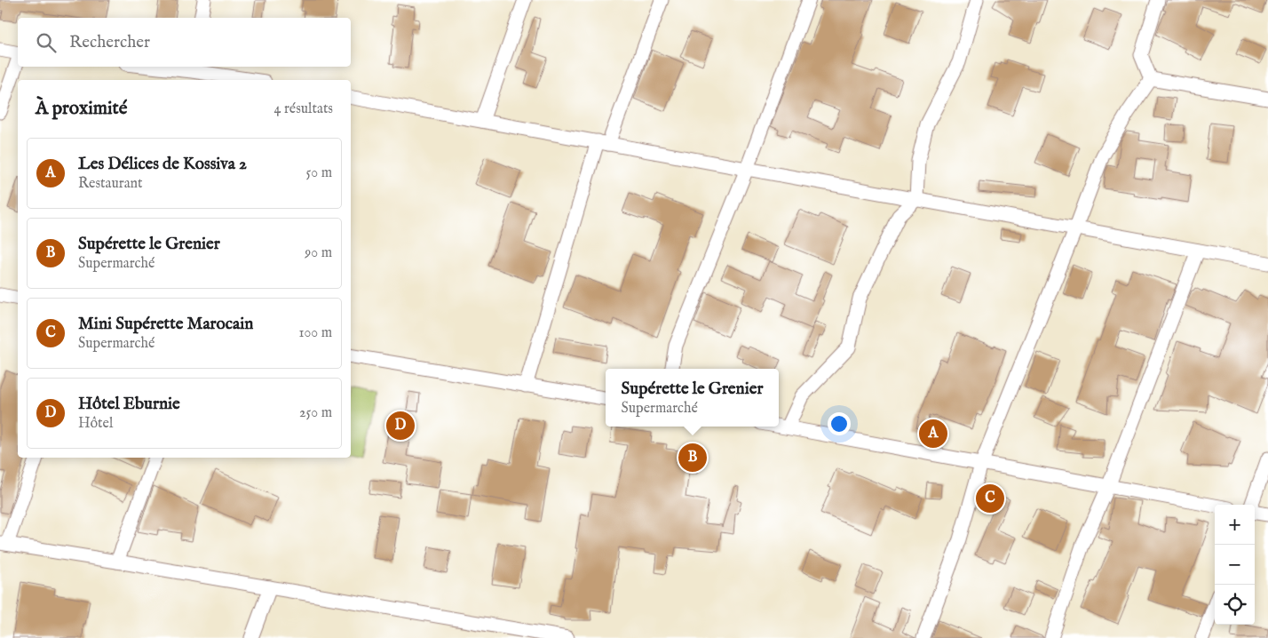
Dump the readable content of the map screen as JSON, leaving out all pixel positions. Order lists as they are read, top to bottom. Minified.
{"page":{"search":"Rechercher","heading":["À proximité","4 résultats"],"list":[{"mark":"A","name":"Les Délices de Kossiva 2","note":"Restaurant","value":"50 m"},{"mark":"B","name":"Supérette le Grenier","note":"Supermarché","value":"90 m"},{"mark":"C","name":"Mini Supérette Marocain","note":"Supermarché","value":"100 m"},{"mark":"D","name":"Hôtel Eburnie","note":"Hôtel","value":"250 m"}],"popup":["Supérette le Grenier","Supermarché"],"pins":["D","A","B","C"],"map_buttons":["+","−"]}}
